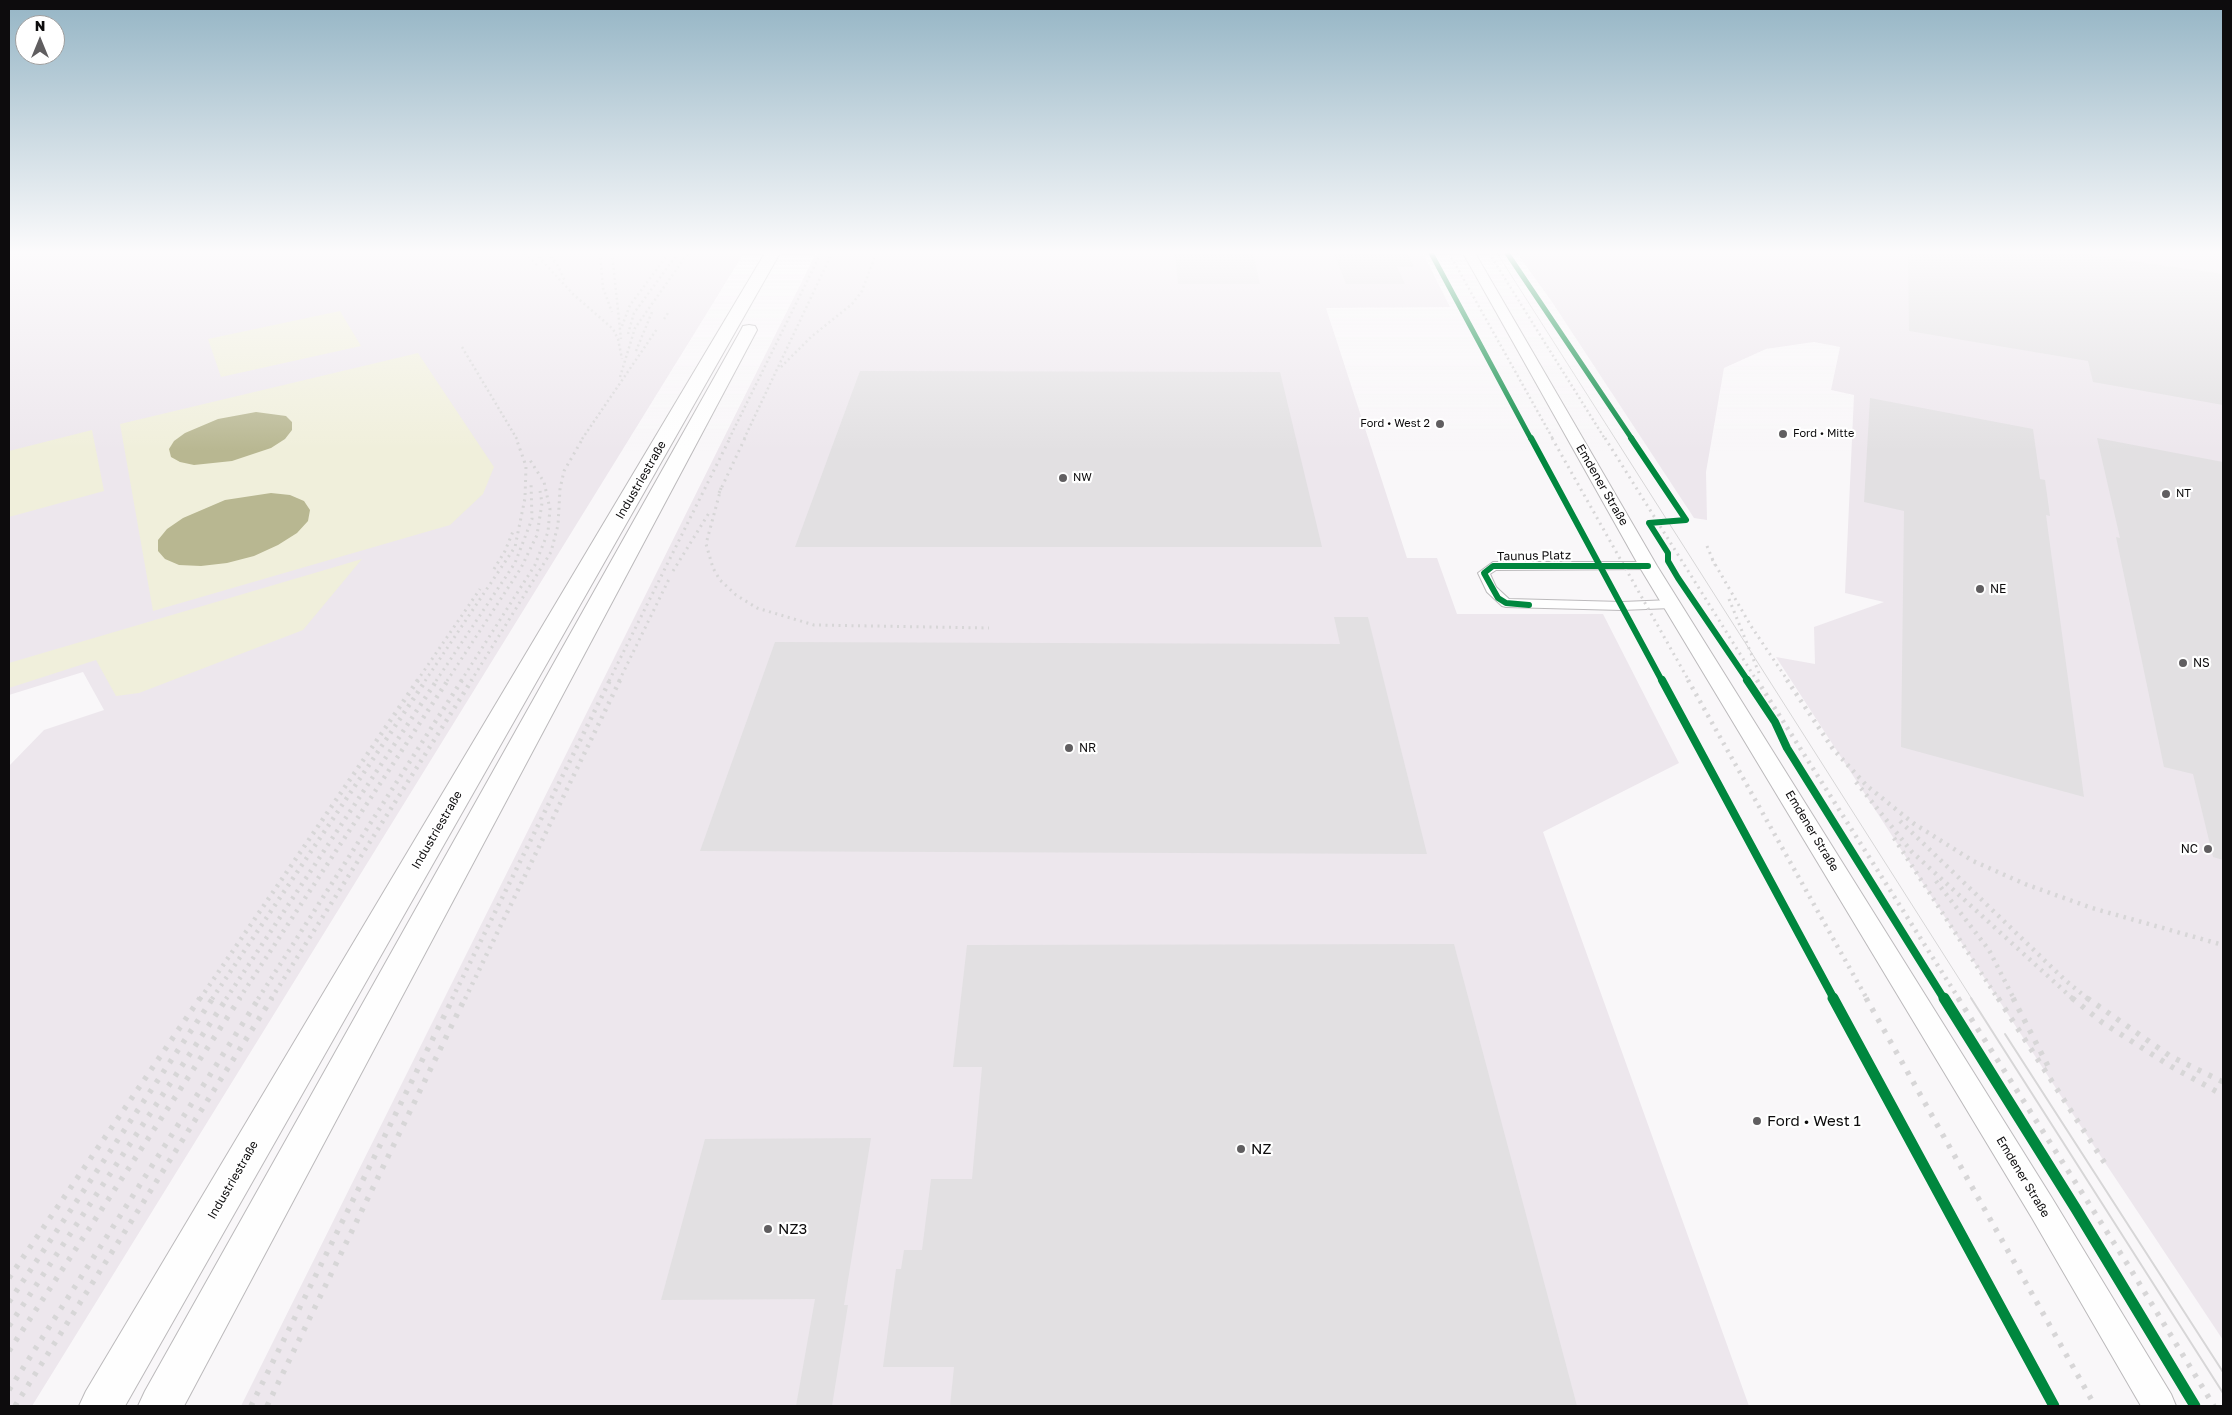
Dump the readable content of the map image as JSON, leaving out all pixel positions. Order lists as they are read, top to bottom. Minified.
{"streets":{"highway":["Industriestraße"],"street":["Emdener Straße","Taunus Platz"]},"crossings":[["Emdener Straße","Taunus Platz"]],"places":["Ford • West 2","Ford • Mitte","NW","NT","NE","NS","NR","NC","Ford • West 1","NZ","NZ3"],"north":"top"}
